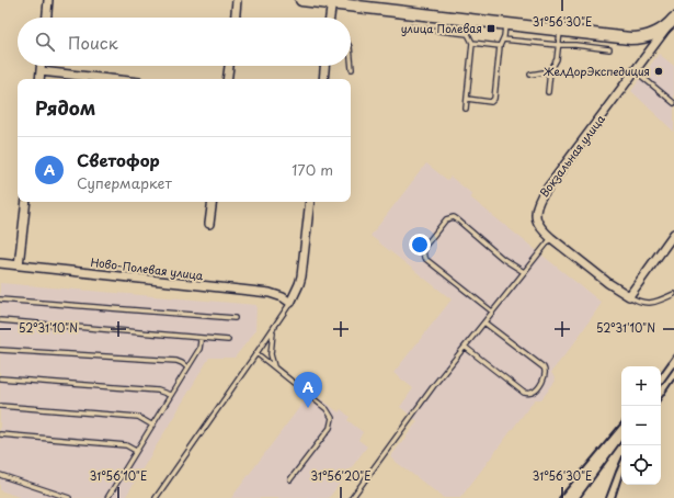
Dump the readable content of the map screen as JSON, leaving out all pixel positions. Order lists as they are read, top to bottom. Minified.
{"streets":{"street":["Вокзальная улица","Ново-Полевая улица"]},"places":{"transit":["улица Полевая"],"other":["ЖелДорЭкспедиция"]},"page":{"search":"Поиск","heading":"Рядом","list":[{"mark":"A","name":"Светофор","note":"Супермаркет","value":"170 m"}],"map_buttons":["+","−"],"pins":"A"},"coordinates":["31°56'30\"E","52°31'10\"N","31°56'10\"E","31°56'20\"E"]}
